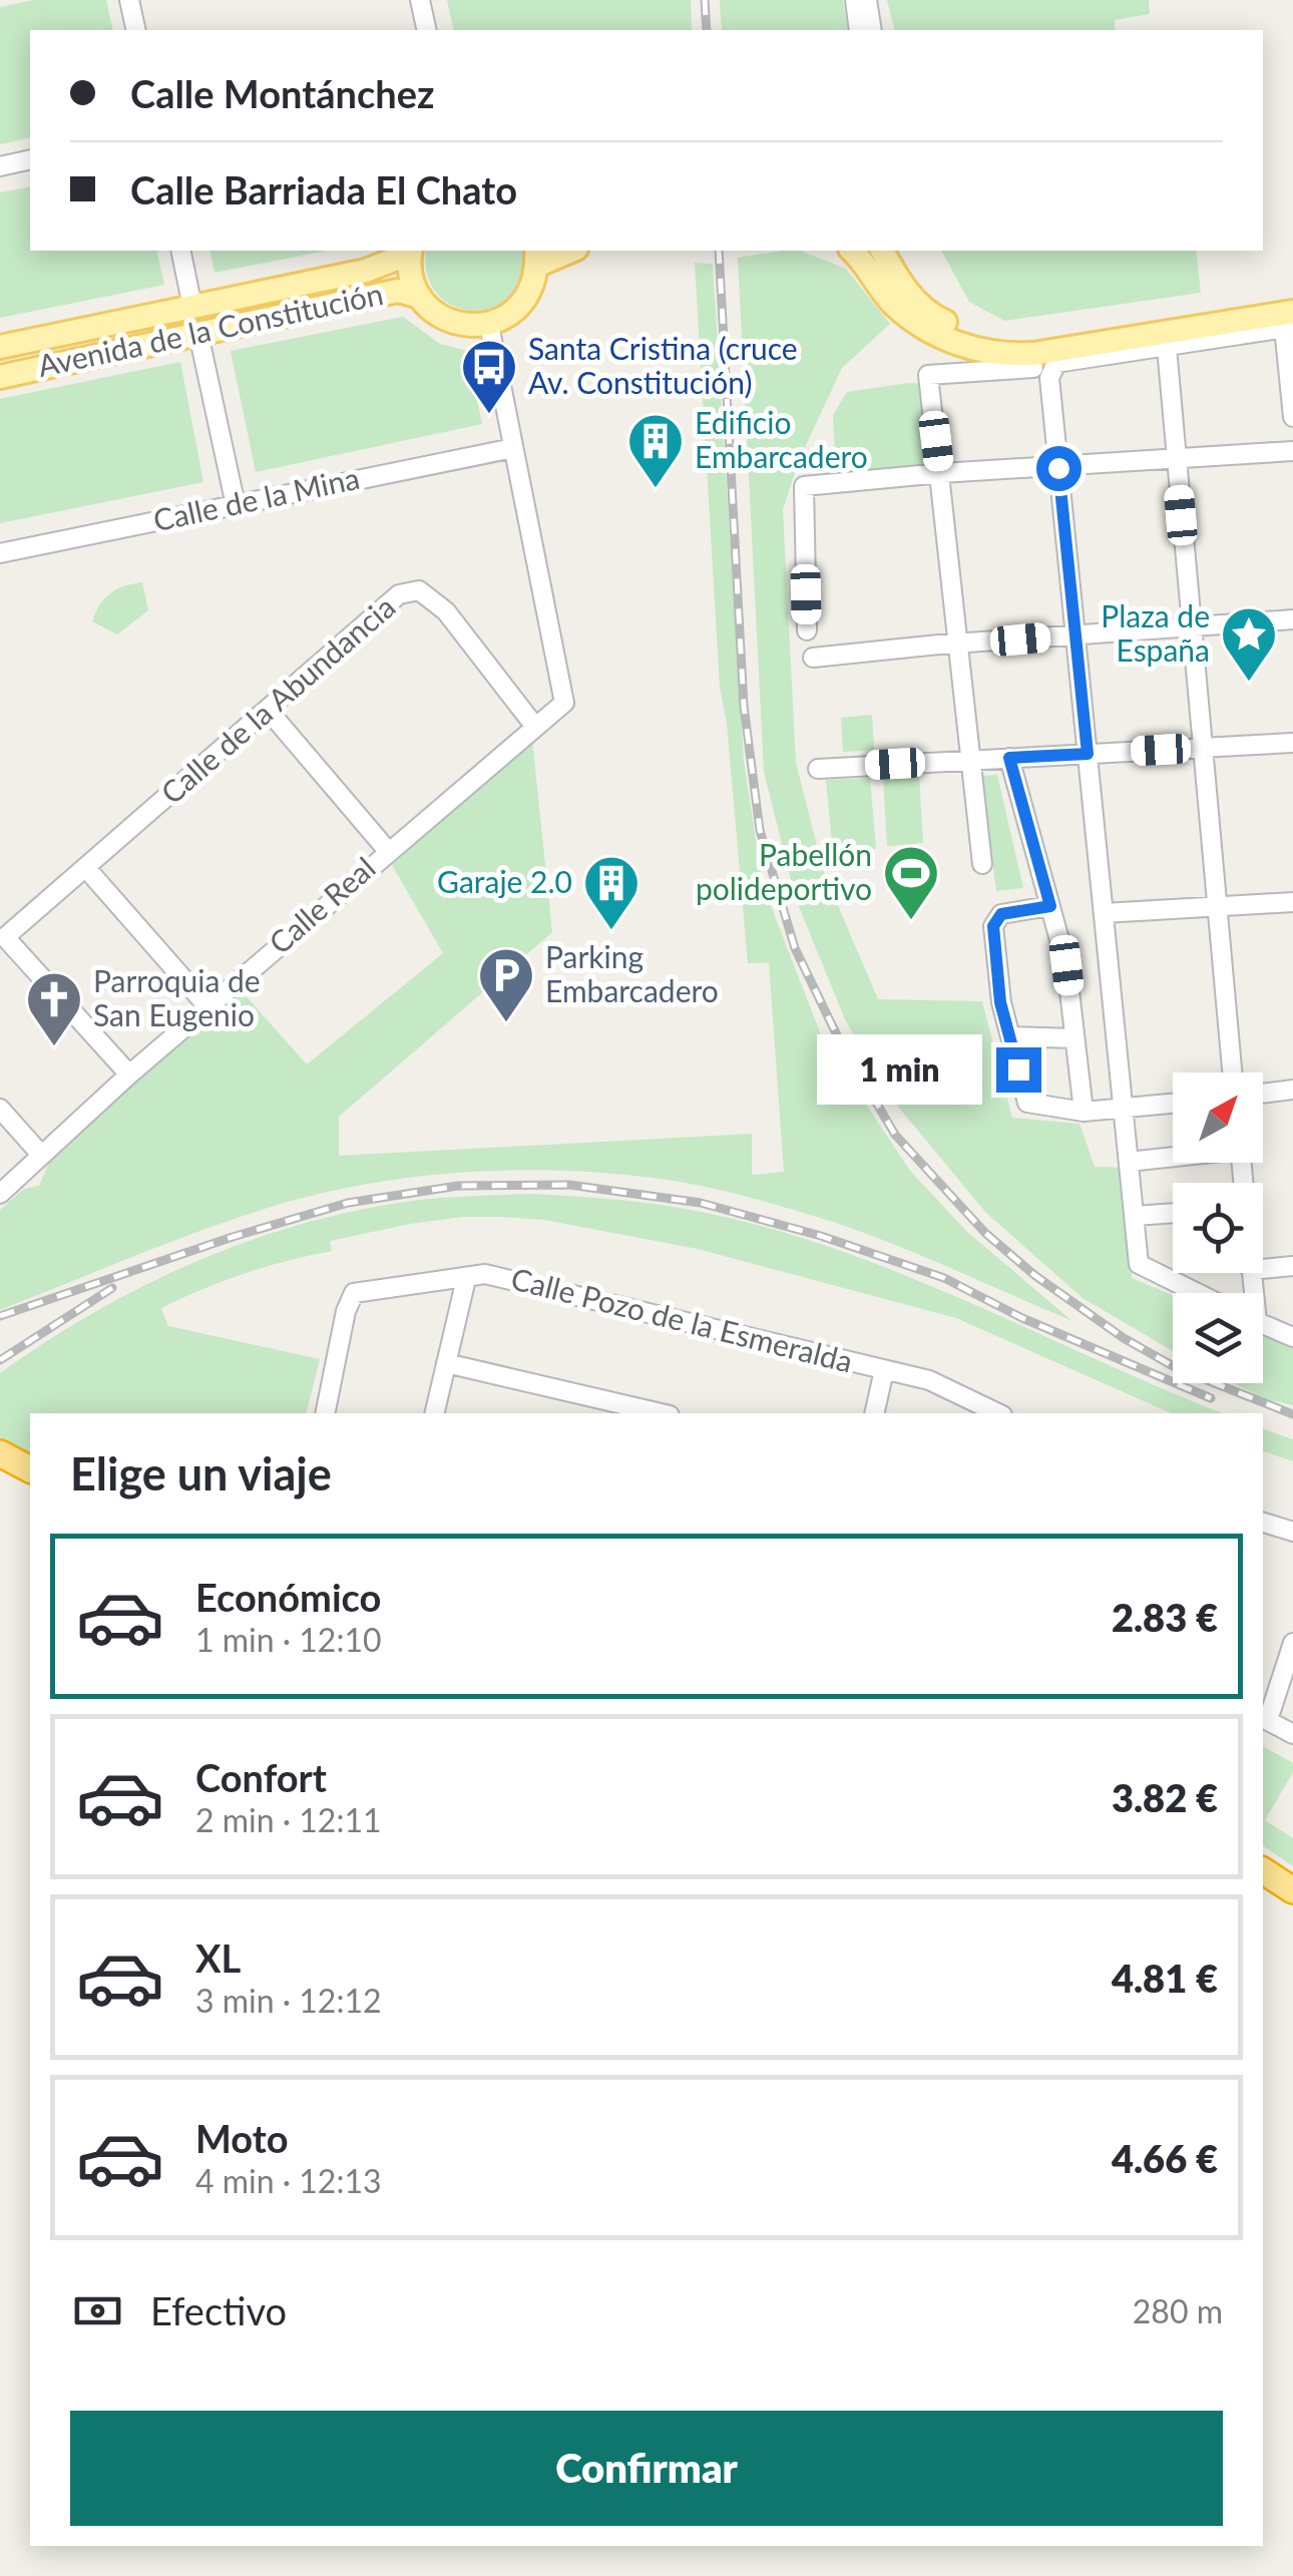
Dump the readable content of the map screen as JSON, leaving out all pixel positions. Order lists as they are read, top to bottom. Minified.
{"streets":{"main road":["Avenida de la Constitución"],"street":["Calle de la Mina","Calle de la Abundancia","Calle Real","Calle Pozo de la Esmeralda"]},"crossings":[["Calle de la Mina","Calle Real"],["Calle de la Abundancia","Calle Real"]],"places":{"bus stop":["Santa Cristina (cruce Av. Constitución)"],"building":["Edificio Embarcadero","Garaje 2.0"],"place":["Plaza de España"],"sports":["Pabellón polideportivo"],"parking":["Parking Embarcadero"],"church":["Parroquia de San Eugenio"]},"north":"top right","page":{"banner":["Calle Montánchez","Calle Barriada El Chato"],"bubble":"1 min","heading":"Elige un viaje","list":[{"name":"Económico","note":"1 min · 12:10","value":"2.83 €"},{"name":"Confort","note":"2 min · 12:11","value":"3.82 €"},{"name":"XL","note":"3 min · 12:12","value":"4.81 €"},{"name":"Moto","note":"4 min · 12:13","value":"4.66 €"}],"pay":["Efectivo","280 m"],"buttons":"Confirmar"}}
